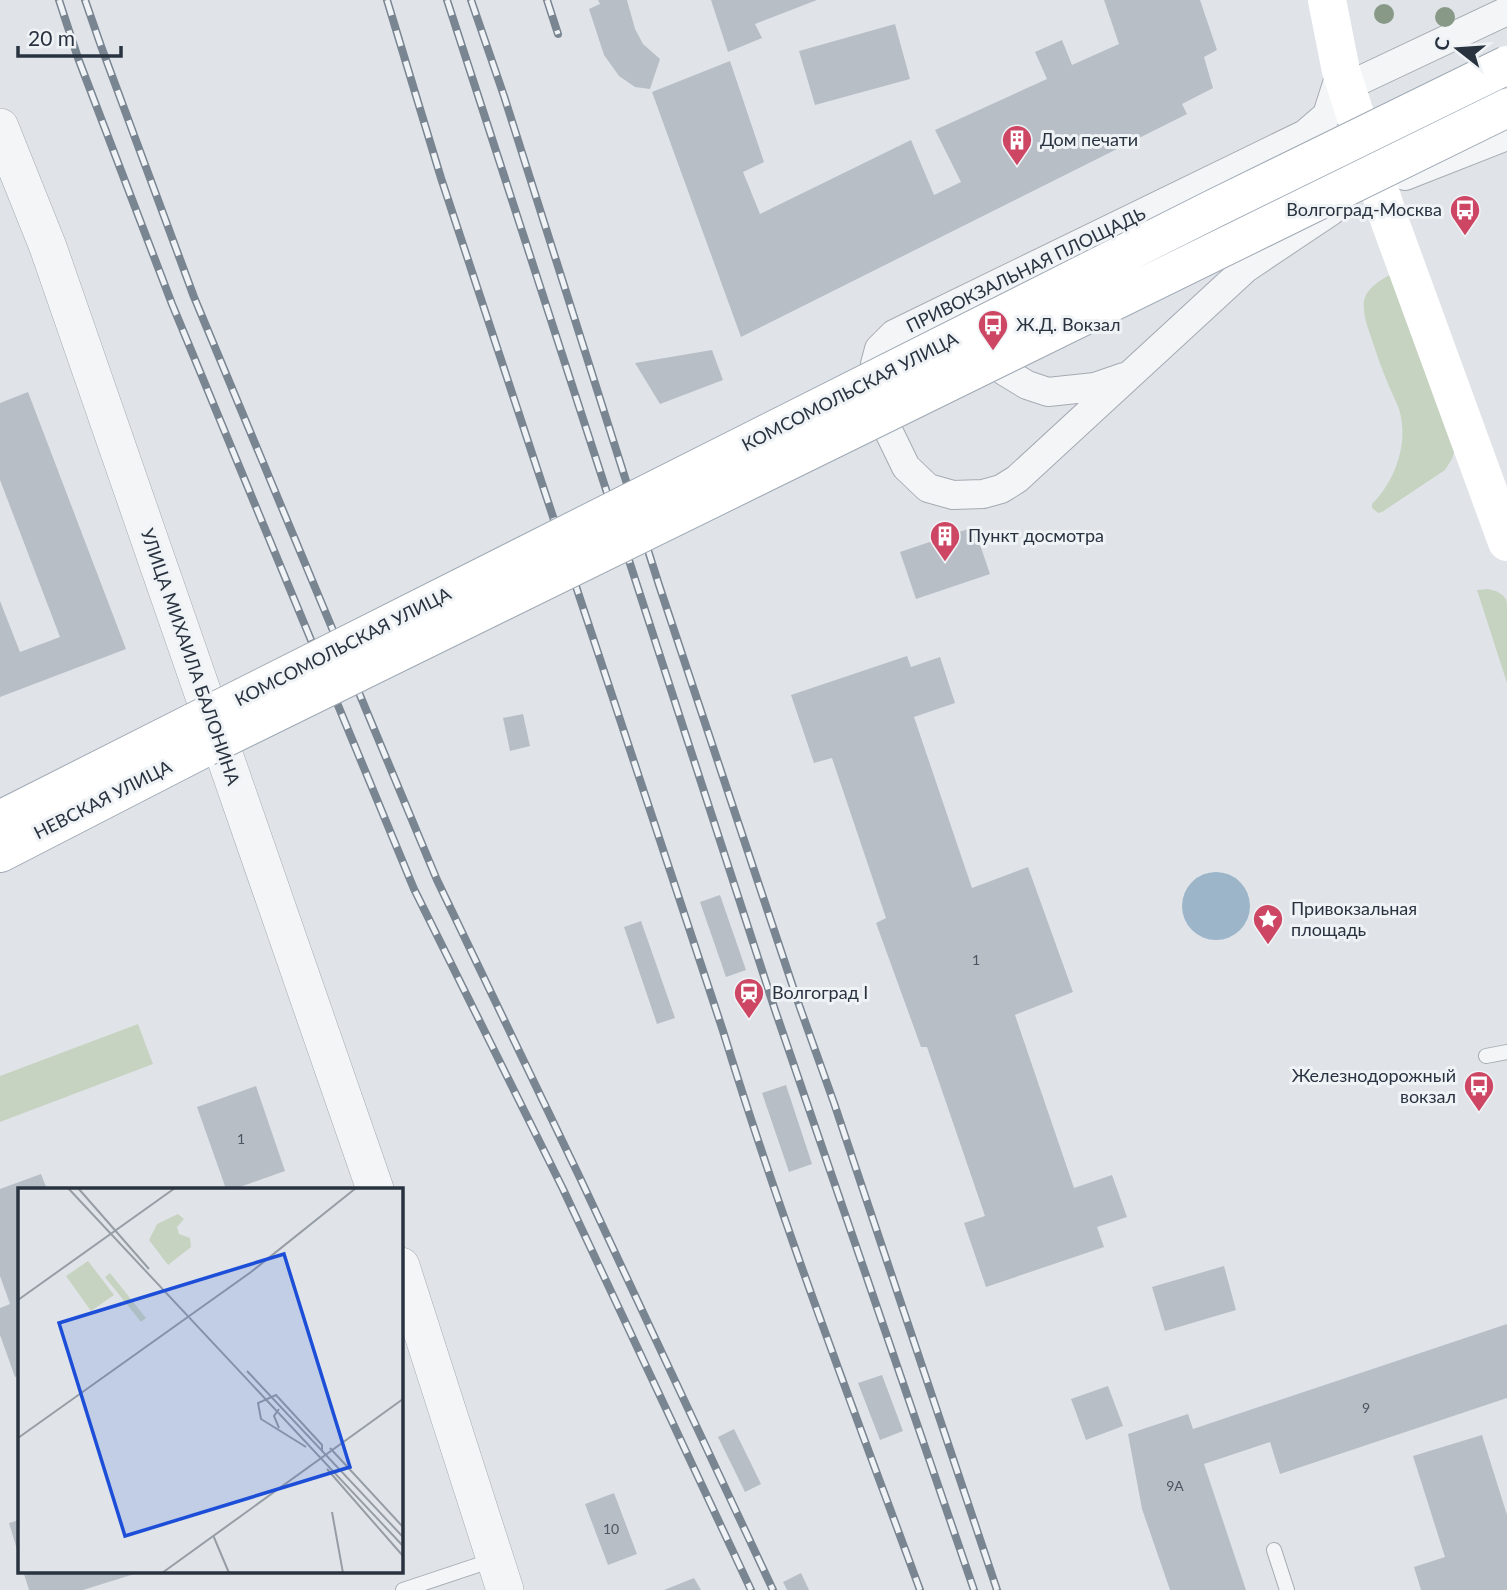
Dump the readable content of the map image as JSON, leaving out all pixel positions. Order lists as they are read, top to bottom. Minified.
{"streets":{"main road":["КОМСОМОЛЬСКАЯ УЛИЦА","НЕВСКАЯ УЛИЦА"],"street":["ПРИВОКЗАЛЬНАЯ ПЛОЩАДЬ","УЛИЦА МИХАИЛА БАЛОНИНА"]},"crossings":[["КОМСОМОЛЬСКАЯ УЛИЦА","НЕВСКАЯ УЛИЦА"]],"places":{"building":["Дом печати","Пункт досмотра"],"bus stop":["Волгоград-Москва","Ж.Д. Вокзал","Железнодорожный вокзал"],"place":["Привокзальная площадь"],"station":["Волгоград I"]},"house_numbers":["1","1","9","9А","10"],"scale_bar":"20 m","north":"left"}
